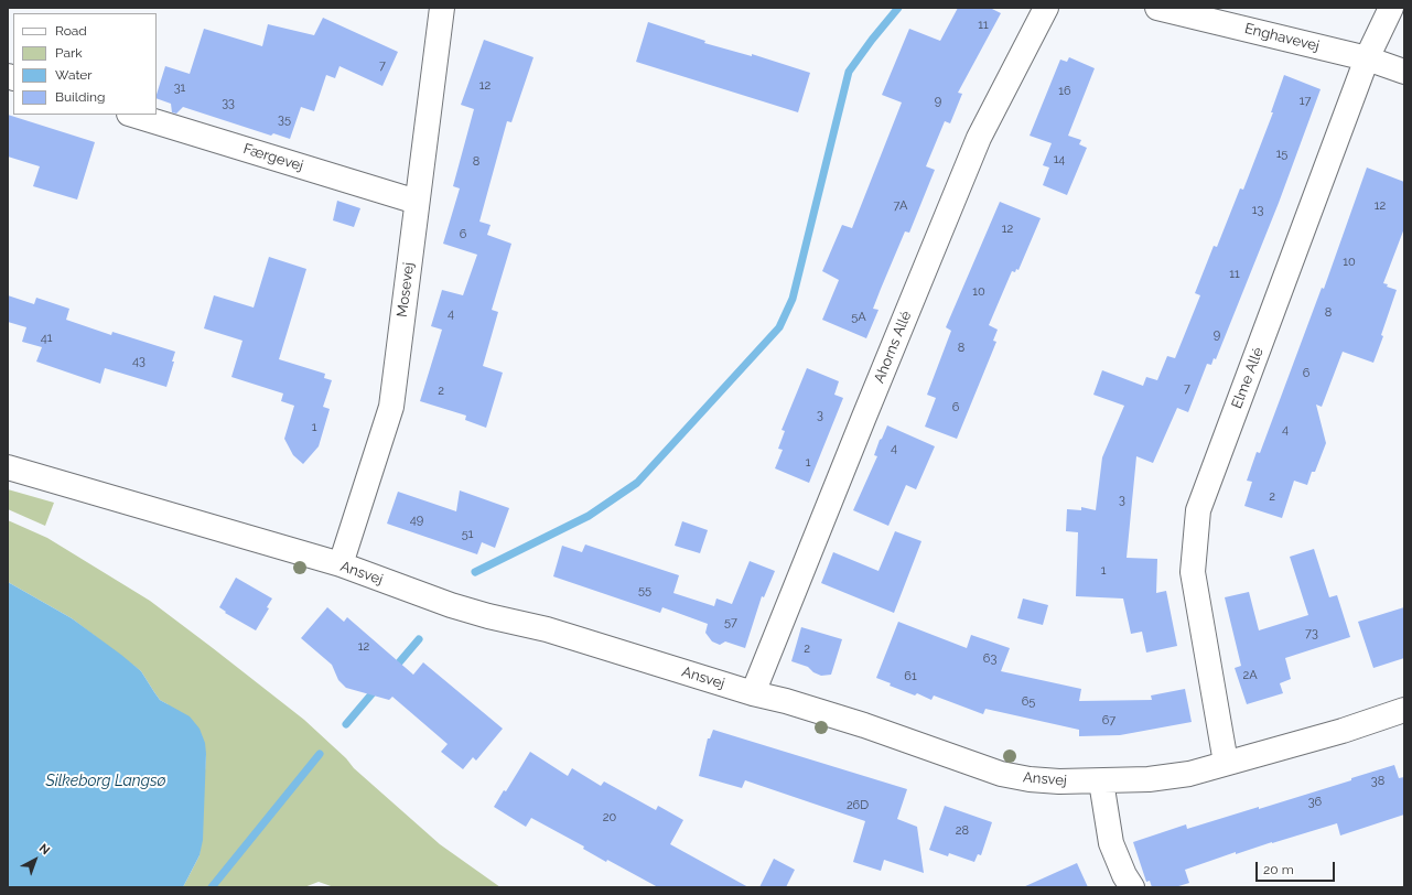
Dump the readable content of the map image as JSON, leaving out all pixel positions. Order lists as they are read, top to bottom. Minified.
{"streets":{"street":["Enghavevej","Færgevej","Mosevej","Ahorns Allé","Elme Allé","Ansvej"]},"crossings":[["Enghavevej","Elme Allé"],["Færgevej","Mosevej"],["Mosevej","Ansvej"],["Ahorns Allé","Ansvej"],["Elme Allé","Ansvej"]],"water":["Silkeborg Langsø"],"house_numbers":["11","7","12","31","16","9","17","33","35","15","14","8","7A","12","13","12","6","10","11","10","8","4","5A","9","41","8","43","6","7","2","6","3","1","4","4","1","2","3","49","51","1","55","57","73","12","2","63","2A","61","65","67","38","36","26D","20","28"],"legend":["Road","Park","Water","Building"],"scale_bar":"20 m","north":"top right"}
